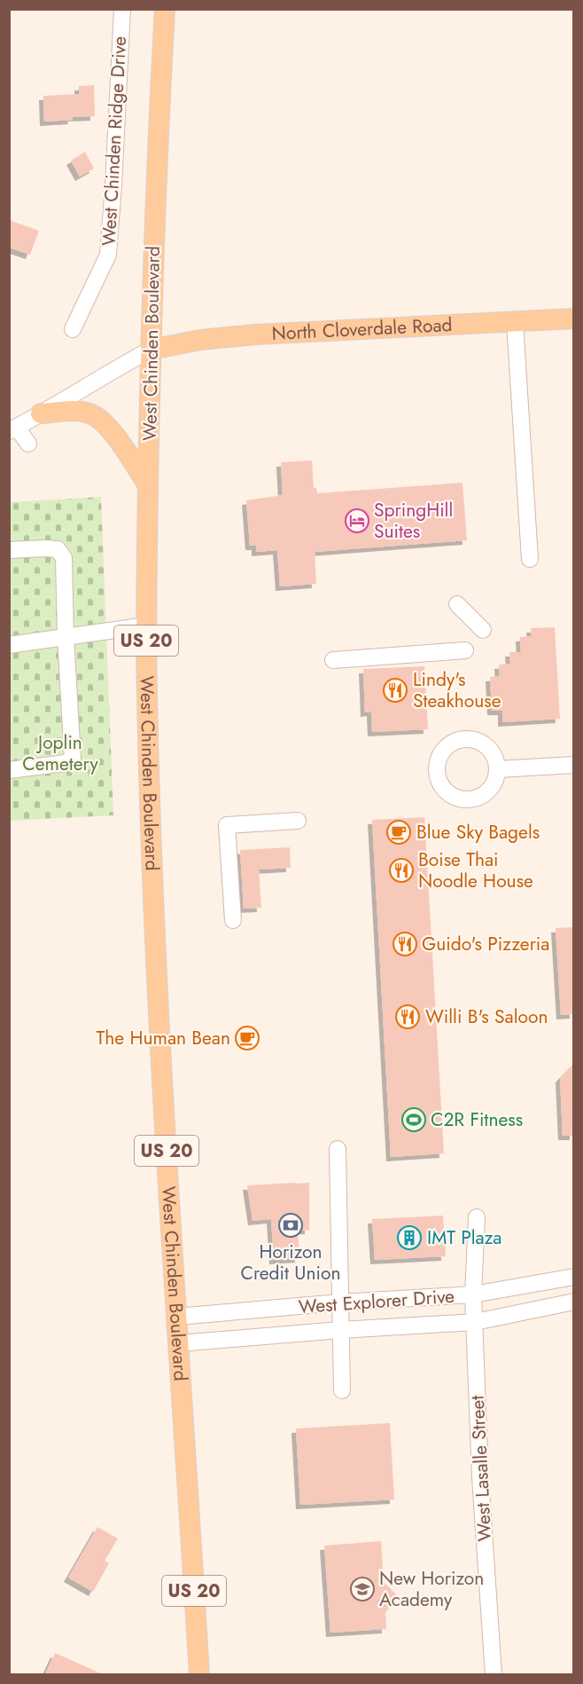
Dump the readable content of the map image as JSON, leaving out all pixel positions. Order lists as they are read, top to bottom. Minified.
{"streets":{"main road":["North Cloverdale Road","West Chinden Boulevard","US 20"],"street":["West Chinden Ridge Drive","West Explorer Drive","West Lasalle Street"]},"crossings":[["North Cloverdale Road","West Chinden Boulevard"],["West Chinden Boulevard","West Explorer Drive"],["West Explorer Drive","West Lasalle Street"]],"parks":["Joplin Cemetery"],"places":{"hotel":["SpringHill Suites"],"restaurant":["Lindy's Steakhouse","Boise Thai Noodle House","Guido's Pizzeria","Willi B's Saloon"],"cafe":["Blue Sky Bagels","The Human Bean"],"sports":["C2R Fitness"],"bank":["Horizon Credit Union"],"building":["IMT Plaza"],"school or university":["New Horizon Academy"]}}
